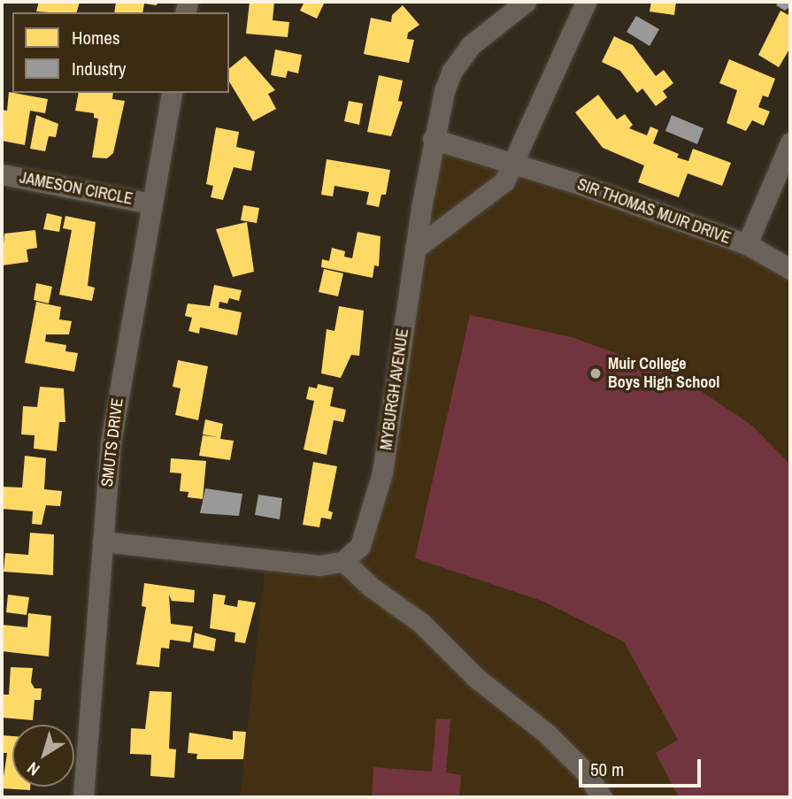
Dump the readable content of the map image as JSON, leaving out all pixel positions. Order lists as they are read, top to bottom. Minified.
{"streets":{"street":["JAMESON CIRCLE","SIR THOMAS MUIR DRIVE","MYBURGH AVENUE","SMUTS DRIVE"]},"crossings":[["JAMESON CIRCLE","SMUTS DRIVE"],["SIR THOMAS MUIR DRIVE","MYBURGH AVENUE"]],"places":["Muir College Boys High School"],"legend":["Homes","Industry"],"scale_bar":"50 m","north":"bottom left"}
